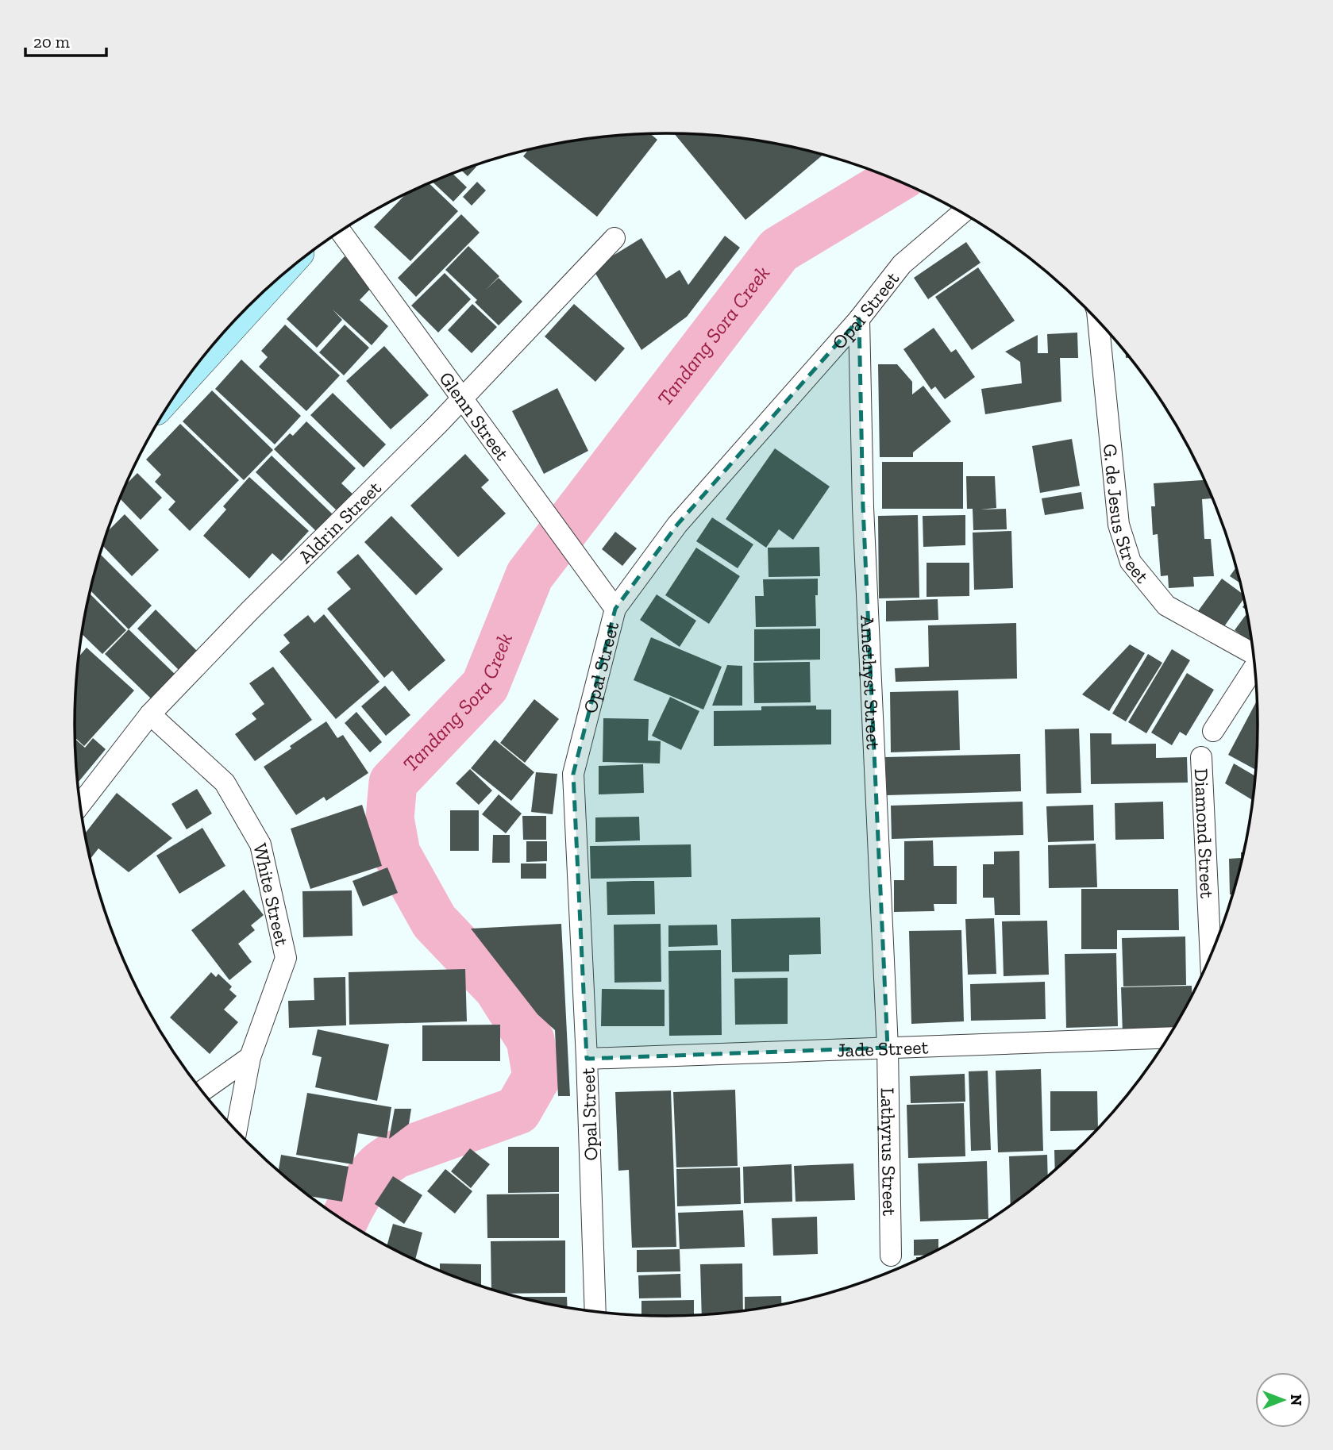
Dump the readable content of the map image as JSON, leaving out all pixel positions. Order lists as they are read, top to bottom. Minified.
{"streets":{"street":["Opal Street","Glenn Street","G. de Jesus Street","Aldrin Street","Amethyst Street","Diamond Street","White Street","Jade Street","Lathyrus Street"]},"crossings":[["Opal Street","Glenn Street"],["Opal Street","Amethyst Street"],["Opal Street","Jade Street"],["Glenn Street","Aldrin Street"],["Aldrin Street","White Street"],["Amethyst Street","Jade Street"],["Amethyst Street","Lathyrus Street"],["Jade Street","Lathyrus Street"]],"water":["Tandang Sora Creek"],"scale_bar":"20 m","north":"right"}
